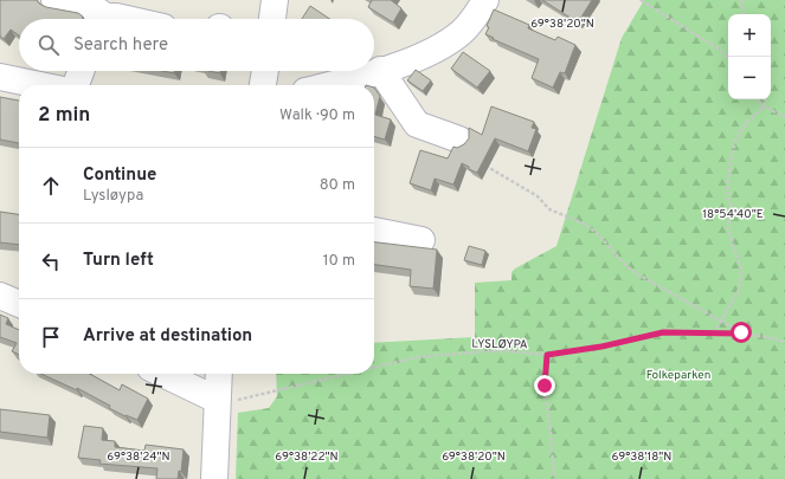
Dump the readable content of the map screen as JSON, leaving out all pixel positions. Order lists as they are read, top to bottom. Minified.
{"streets":{"path":["LYSLØYPA"]},"parks":["Folkeparken"],"page":{"map_buttons":["+","−"],"search":"Search here","heading":["2 min","Walk · 90 m"],"list":[["Continue","Lysløypa","80 m"],["Turn left","10 m"],"Arrive at destination"]},"coordinates":["69°38'20\"N","18°54'40\"E","69°38'24\"N","69°38'22\"N","69°38'18\"N"]}
